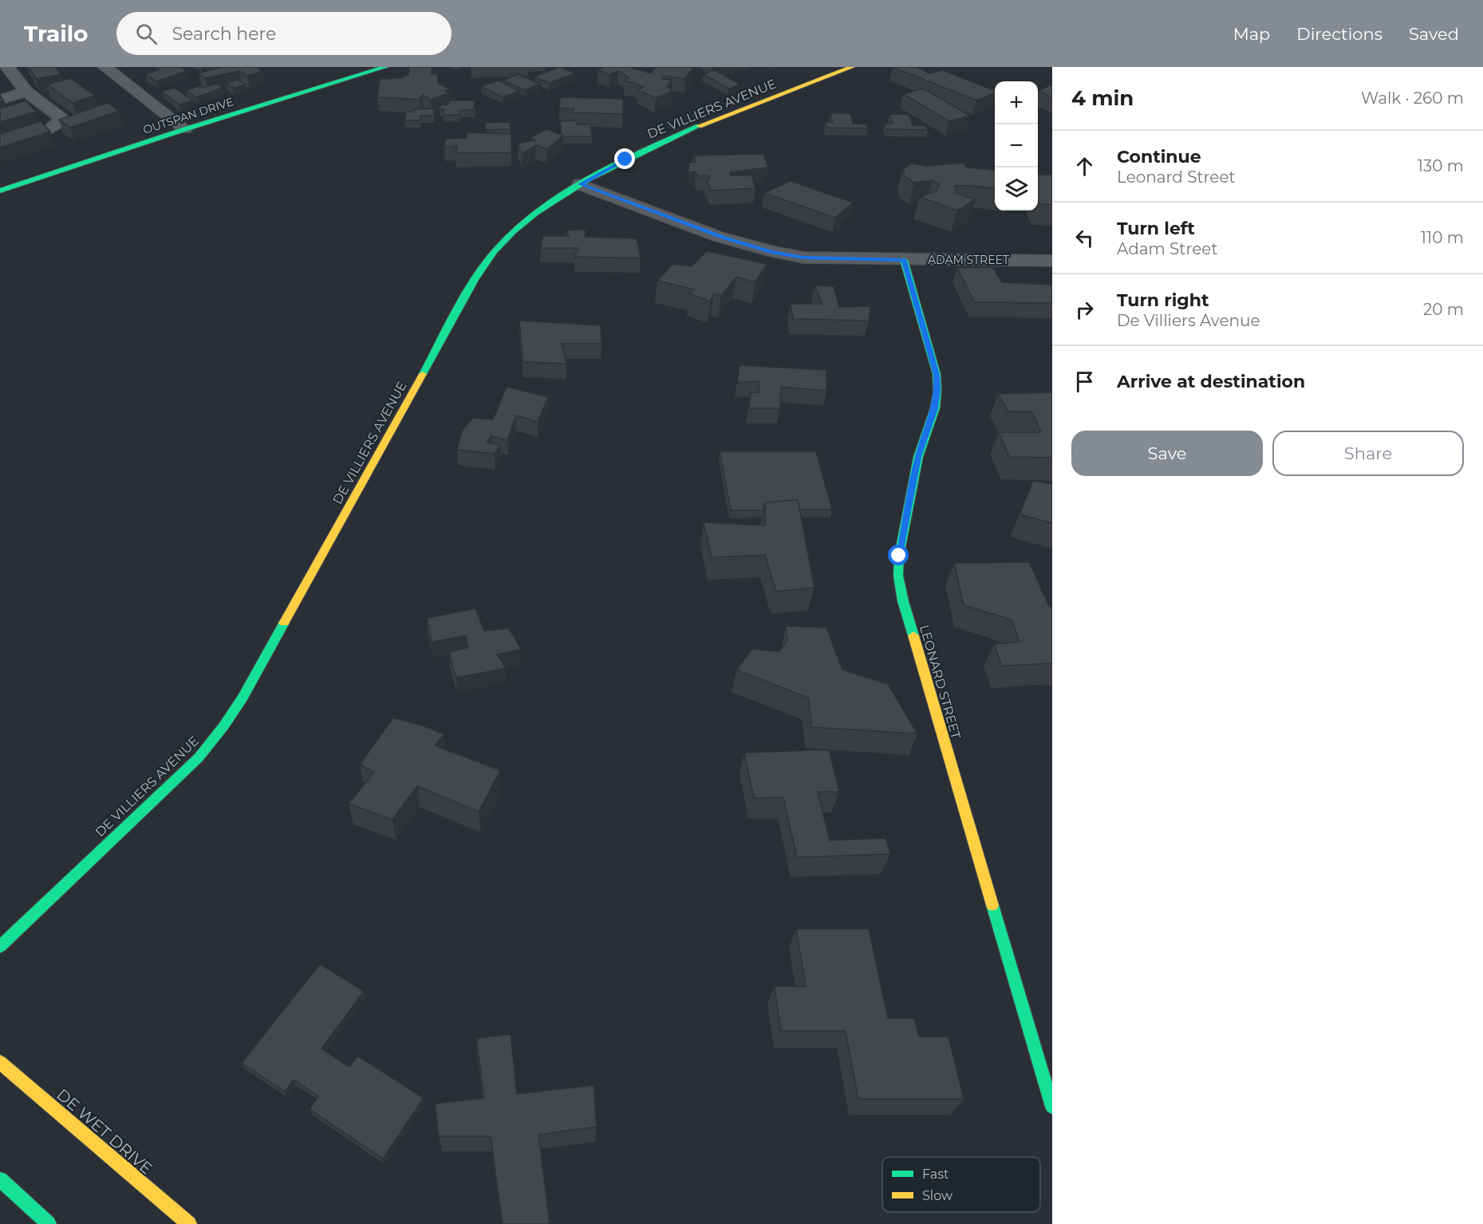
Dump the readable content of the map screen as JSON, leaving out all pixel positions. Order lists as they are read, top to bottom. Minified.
{"streets":{"street":["DE VILLIERS AVENUE","OUTSPAN DRIVE","ADAM STREET","LEONARD STREET","DE WET DRIVE"]},"crossings":[["DE VILLIERS AVENUE","ADAM STREET"],["ADAM STREET","LEONARD STREET"]],"legend":["Fast","Slow"],"page":{"header":"Trailo","search":"Search here","nav":["Map","Directions","Saved"],"heading":["4 min","Walk · 260 m"],"map_buttons":["+","−"],"list":[["Continue","Leonard Street","130 m"],["Turn left","Adam Street","110 m"],["Turn right","De Villiers Avenue","20 m"],"Arrive at destination"],"buttons":["Save","Share"]}}
